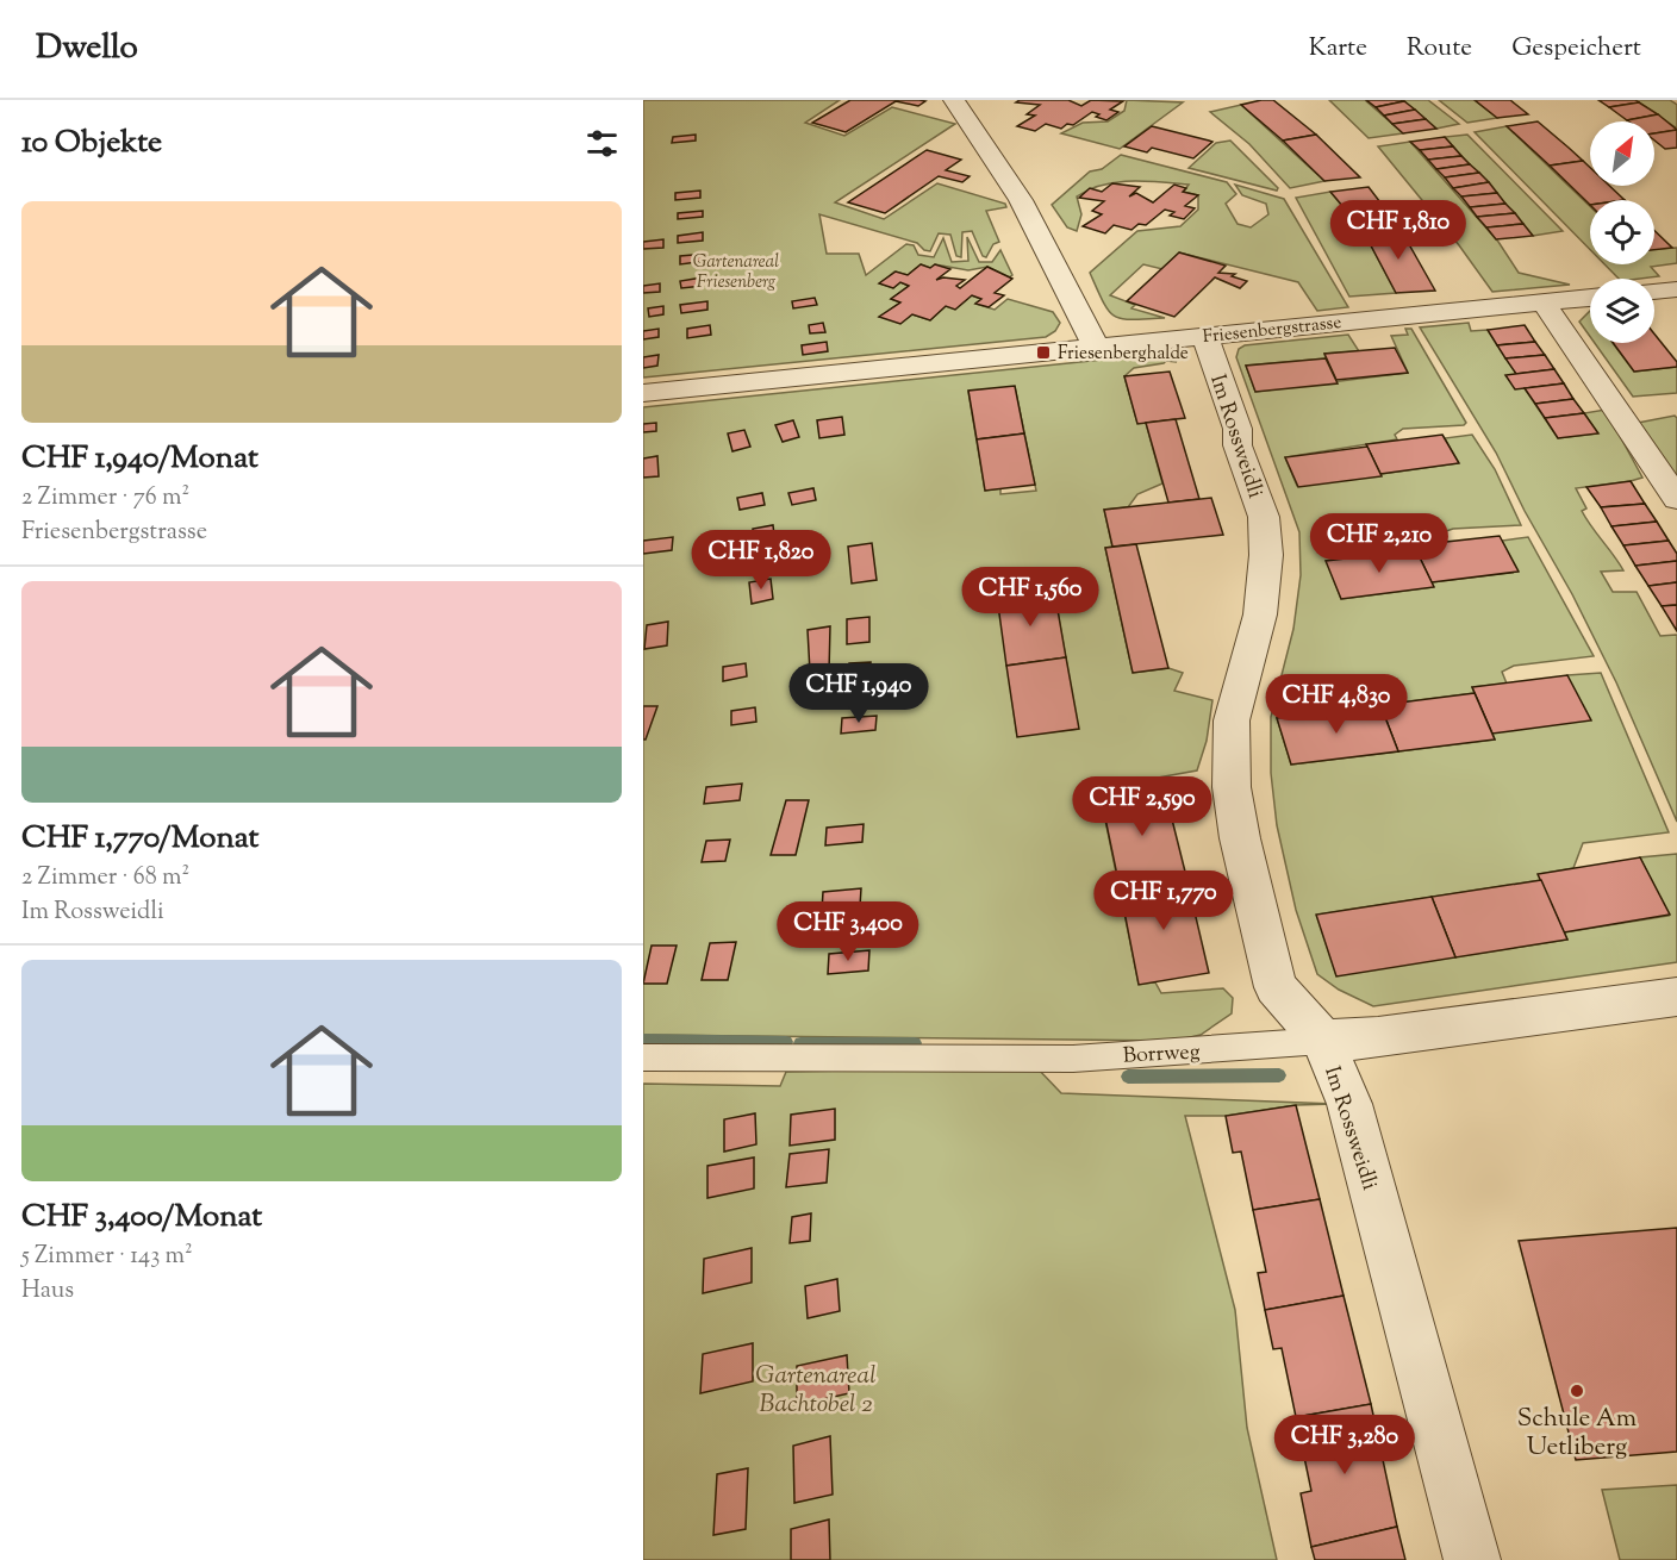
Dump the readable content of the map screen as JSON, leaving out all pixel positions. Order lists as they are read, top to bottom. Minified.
{"streets":{"street":["Friesenbergstrasse","Im Rossweidli","Borrweg"]},"crossings":[["Friesenbergstrasse","Im Rossweidli"],["Im Rossweidli","Borrweg"]],"parks":["Gartenareal Friesenberg","Gartenareal Bachtobel 2"],"places":{"transit":["Friesenberghalde"],"other":["Schule Am Uetliberg"]},"north":"top right","page":{"header":"Dwello","nav":["Karte","Route","Gespeichert"],"heading":"10 Objekte","list":[{"name":"CHF 1,940/Monat","note":"2 Zimmer · 76 m² · Friesenbergstrasse"},{"name":"CHF 1,770/Monat","note":"2 Zimmer · 68 m² · Im Rossweidli"},{"name":"CHF 3,400/Monat","note":"5 Zimmer · 143 m² · Haus"}],"price":["CHF 1,810","CHF 2,210","CHF 1,820","CHF 1,560","CHF 1,940","CHF 4,830","CHF 2,590","CHF 1,770","CHF 3,400","CHF 3,280"]}}
